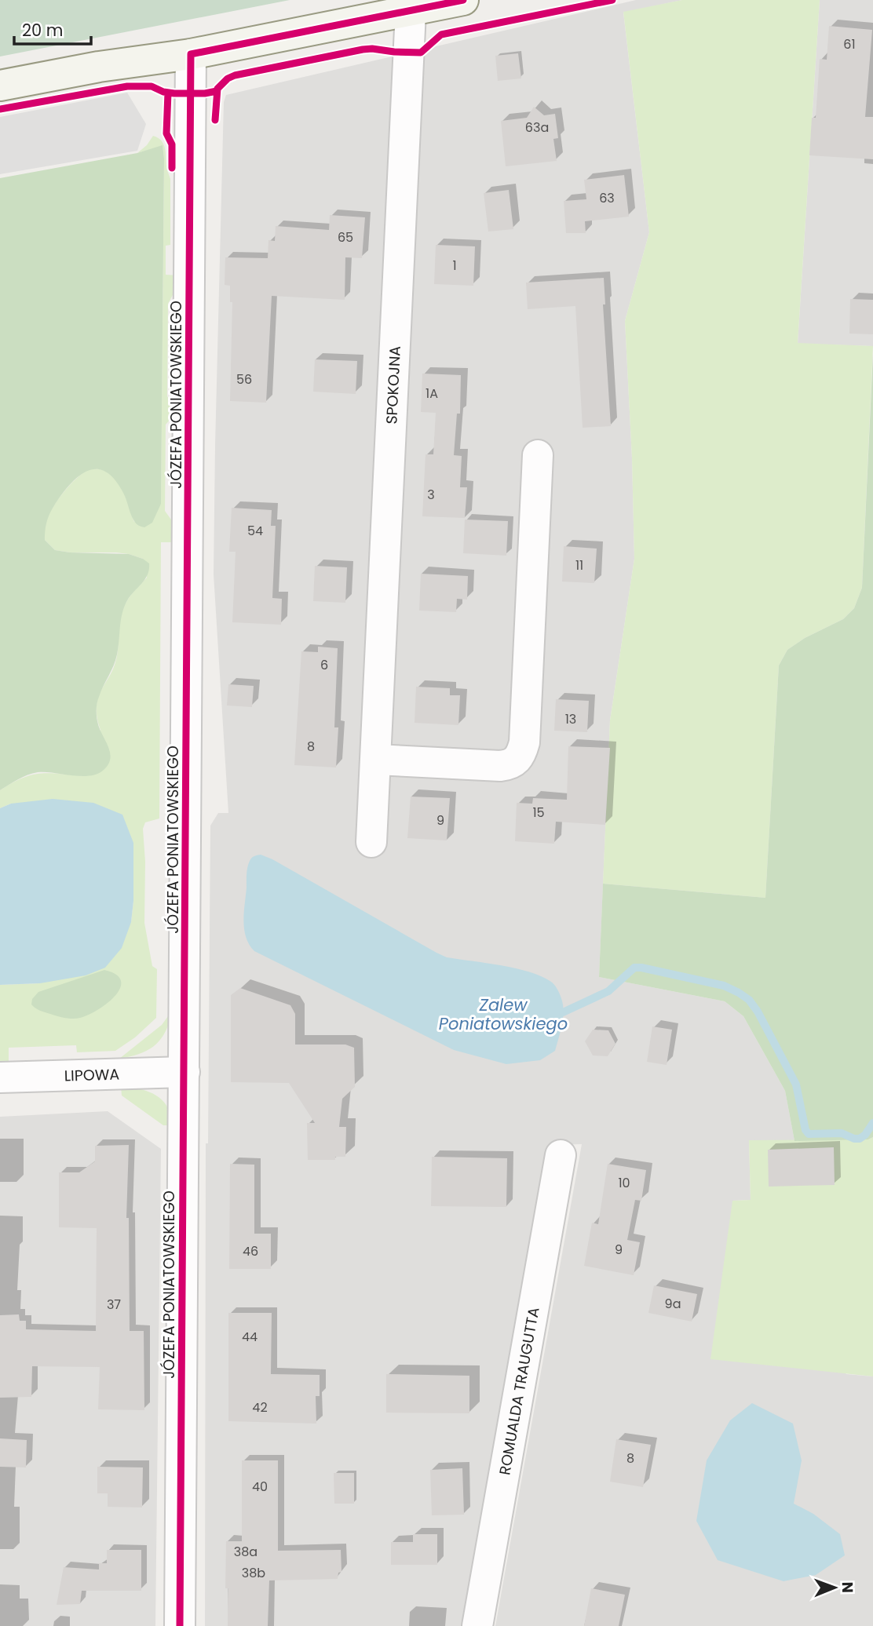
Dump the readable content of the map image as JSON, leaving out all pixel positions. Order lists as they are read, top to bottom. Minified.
{"streets":{"street":["SPOKOJNA","JÓZEFA PONIATOWSKIEGO","LIPOWA","ROMUALDA TRAUGUTTA"]},"crossings":[["JÓZEFA PONIATOWSKIEGO","LIPOWA"]],"water":["Zalew Poniatowskiego"],"house_numbers":["61","63a","63","65","1","56","1A","3","54","11","6","13","8","15","9","10","9","46","9a","37","44","42","8","40","38a","38b"],"scale_bar":"20 m","north":"right"}
